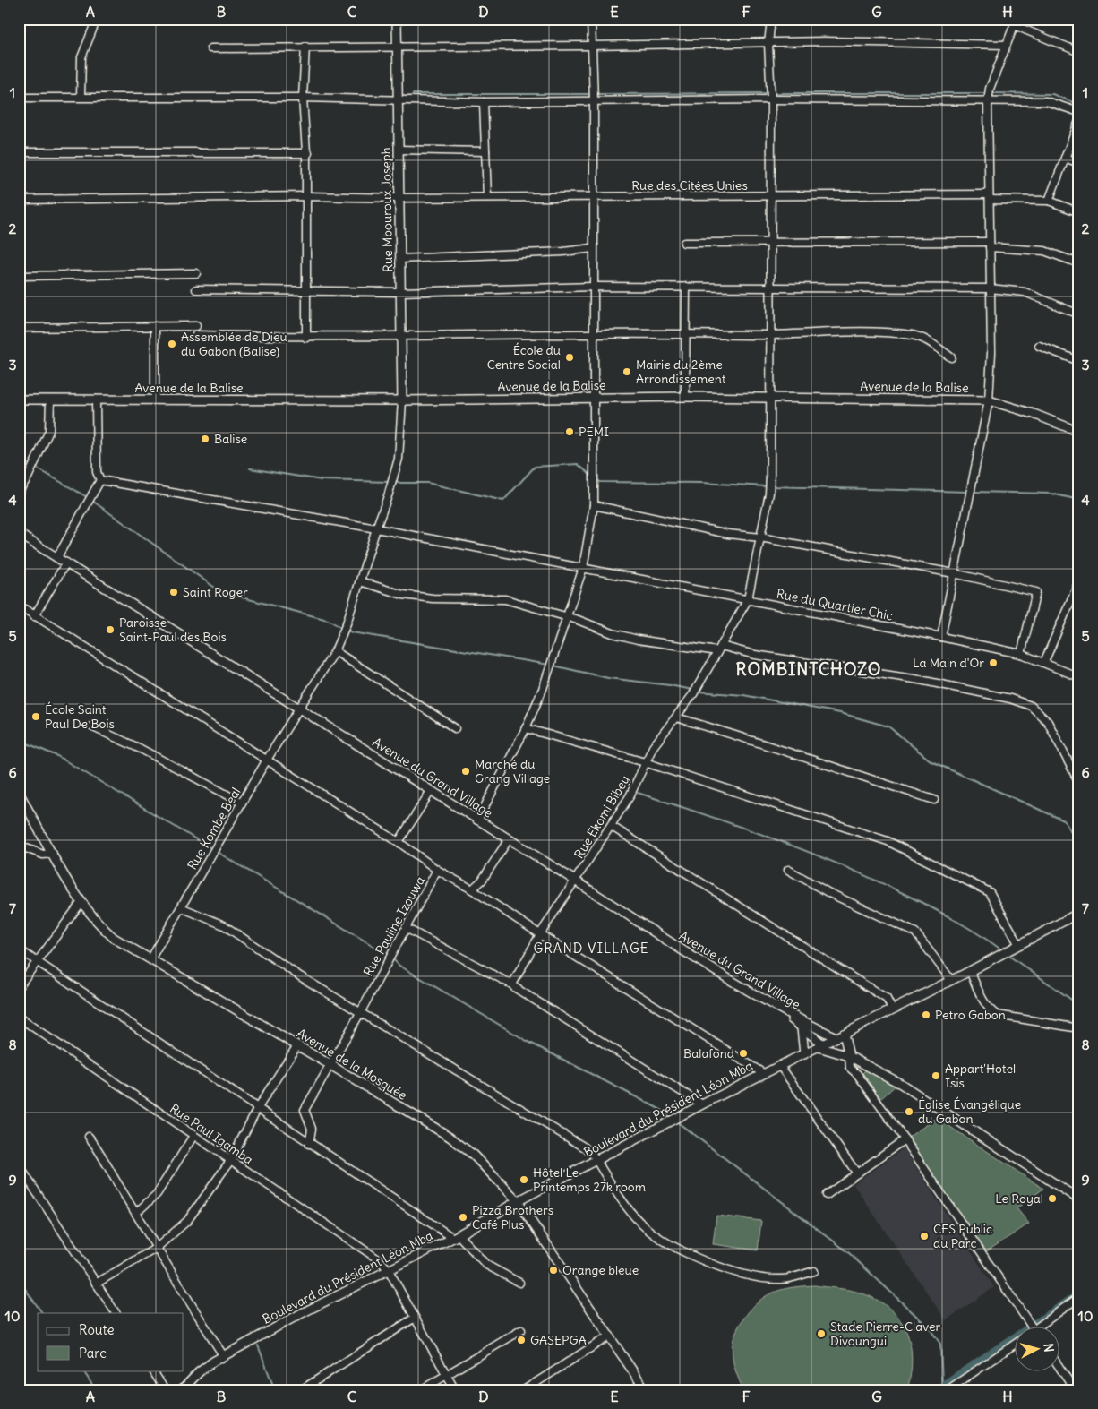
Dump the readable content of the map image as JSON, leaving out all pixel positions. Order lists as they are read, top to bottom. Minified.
{"streets":{"street":["Rue des Citées Unies","Rue Mbouroux Joseph","Avenue de la Balise","Rue du Quartier Chic","Avenue du Grand Village","Rue Ekomi Bibey","Rue Kombe Beal","Rue Pauline Izouwa","Avenue de la Mosquée","Boulevard du Président Léon Mba","Rue Paul Igamba"]},"crossings":[["Rue des Citées Unies","Rue Mbouroux Joseph"],["Rue des Citées Unies","Rue Ekomi Bibey"],["Rue Mbouroux Joseph","Avenue de la Balise"],["Rue Mbouroux Joseph","Rue Kombe Beal"],["Avenue de la Balise","Rue Ekomi Bibey"],["Avenue de la Balise","Rue Kombe Beal"],["Rue du Quartier Chic","Rue Ekomi Bibey"],["Rue du Quartier Chic","Rue Kombe Beal"],["Avenue du Grand Village","Rue Ekomi Bibey"],["Avenue du Grand Village","Rue Kombe Beal"],["Avenue du Grand Village","Boulevard du Président Léon Mba"],["Rue Kombe Beal","Rue Pauline Izouwa"],["Rue Kombe Beal","Avenue de la Mosquée"],["Rue Pauline Izouwa","Avenue de la Mosquée"],["Avenue de la Mosquée","Boulevard du Président Léon Mba"],["Boulevard du Président Léon Mba","Rue Paul Igamba"]],"districts":["ROMBINTCHOZO","GRAND VILLAGE"],"places":["Assemblée de Dieu du Gabon (Balise)","École du Centre Social","Mairie du 2ème Arrondissement","PEMI","Balise","Saint Roger","Paroisse Saint-Paul des Bois","La Main d'Or","École Saint Paul De Bois","Marché du Grang Village","Petro Gabon","Balafond","Appart'Hotel Isis","Église Évangélique du Gabon","Hôtel Le Printemps 27k room","Le Royal","Pizza Brothers Café Plus","CES Public du Parc","Orange bleue","Stade Pierre-Claver Divoungui","GASEPGA"],"legend":["Route","Parc"],"north":"right","grid":{"columns":["A","B","C","D","E","F","G","H"],"rows":["1","2","3","4","5","6","7","8","9","10"]}}
